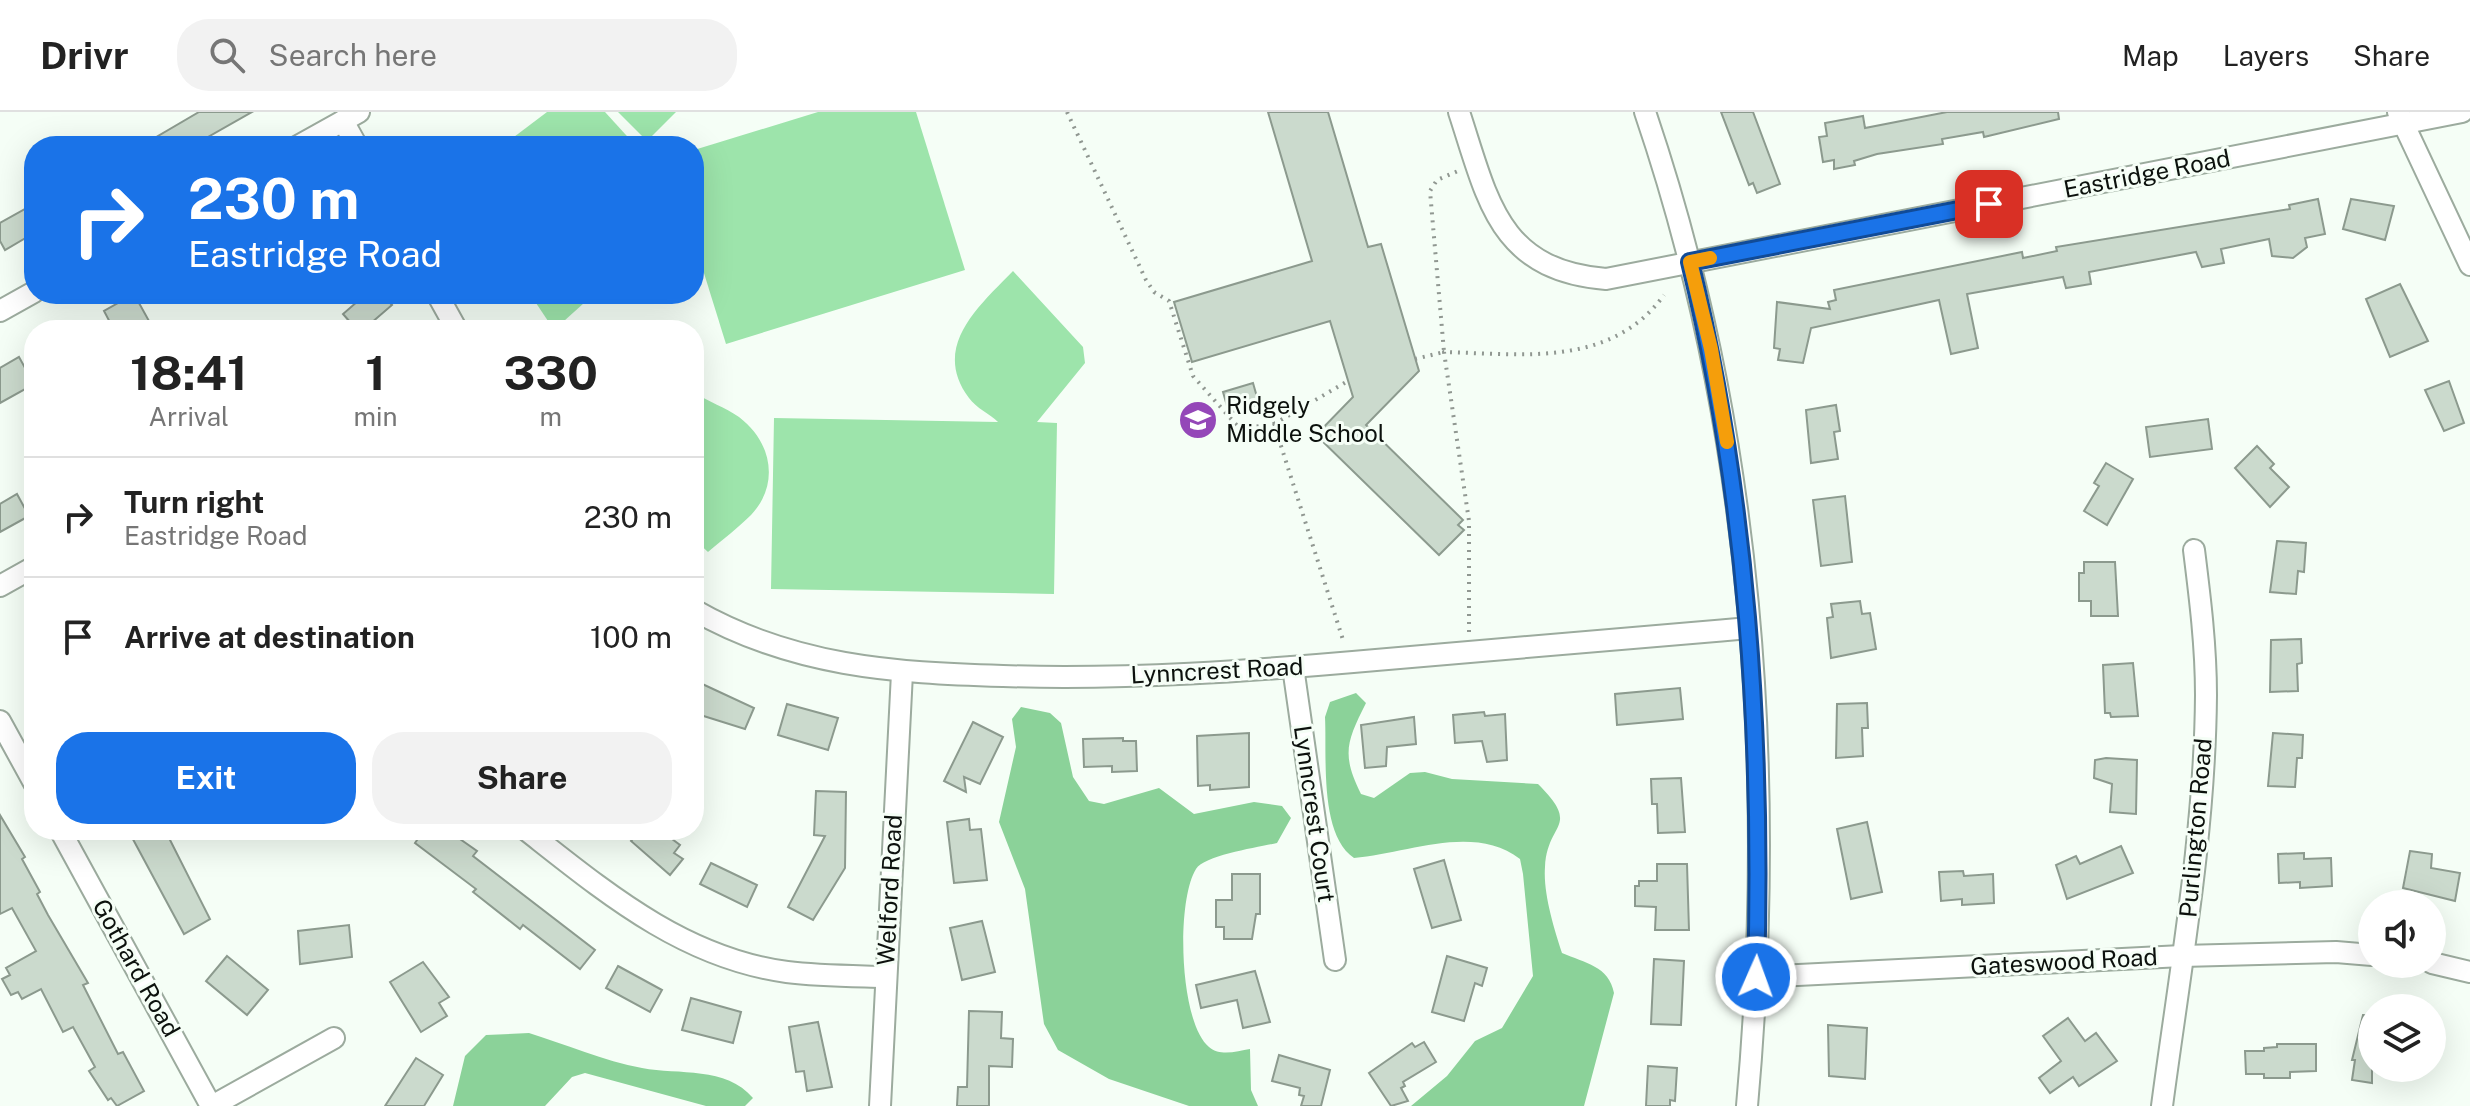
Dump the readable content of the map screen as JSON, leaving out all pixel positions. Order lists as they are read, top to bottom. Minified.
{"streets":{"street":["Eastridge Road","Lynncrest Road","Lynncrest Court","Purlington Road","Welford Road","Gateswood Road","Gothard Road"]},"crossings":[["Lynncrest Road","Lynncrest Court"],["Lynncrest Road","Welford Road"],["Purlington Road","Gateswood Road"]],"places":{"school or university":["Ridgely Middle School"]},"page":{"header":"Drivr","search":"Search here","nav":["Map","Layers","Share"],"turn":["230 m","Eastridge Road"],"eta":["18:41","Arrival","1","min","330","m"],"list":[{"name":"Turn right","note":"Eastridge Road","value":"230 m"},{"name":"Arrive at destination","value":"100 m"}],"buttons":["Exit","Share"]}}
